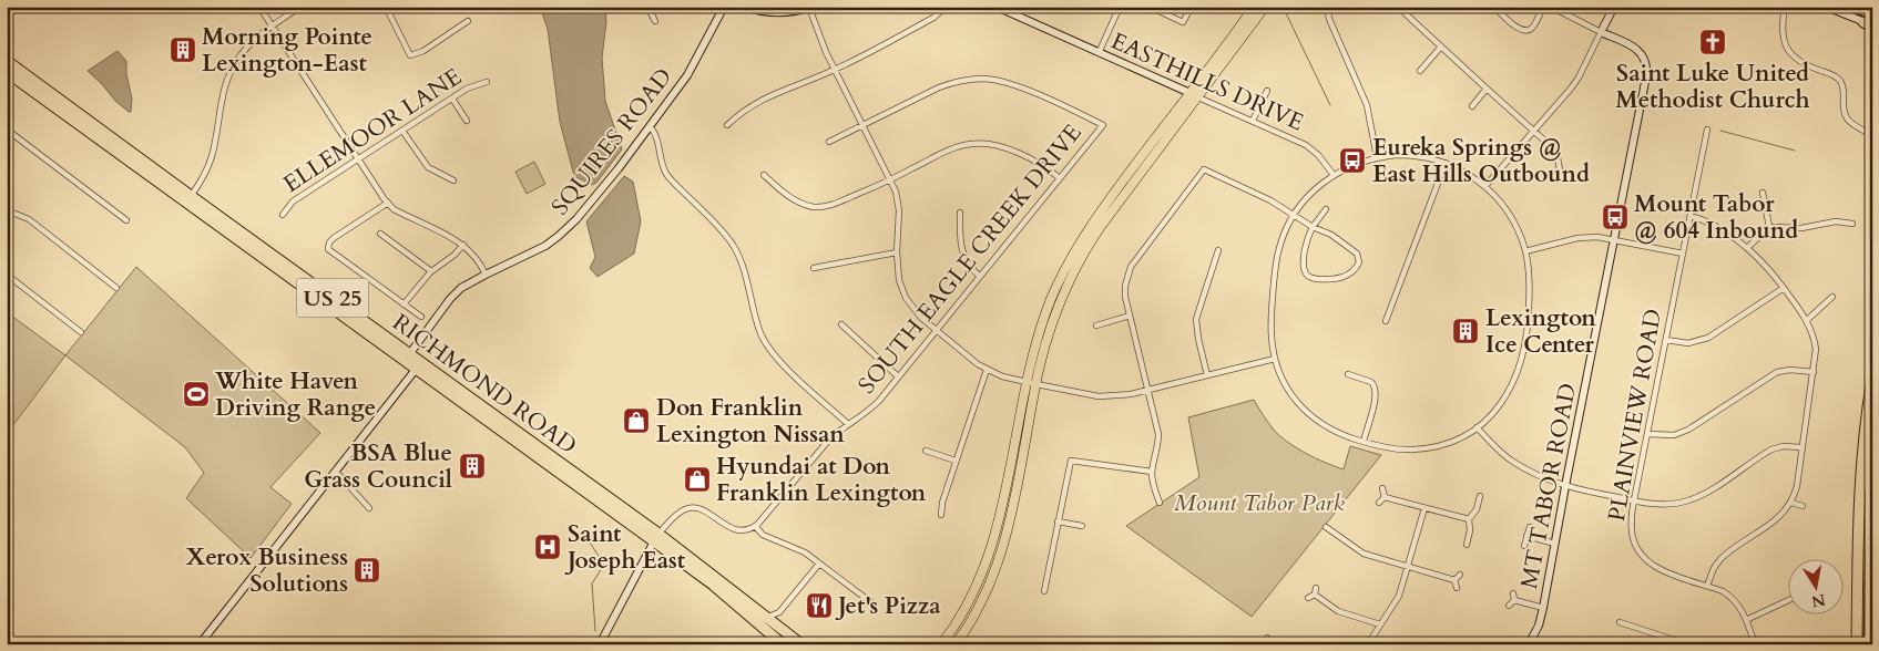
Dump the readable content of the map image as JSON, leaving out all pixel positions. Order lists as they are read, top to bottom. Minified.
{"streets":{"highway":["US 25","RICHMOND ROAD"],"street":["EASTHILLS DRIVE","ELLEMOOR LANE","SQUIRES ROAD","SOUTH EAGLE CREEK DRIVE","PLAINVIEW ROAD","MT TABOR ROAD"]},"crossings":[["SQUIRES ROAD","RICHMOND ROAD"]],"parks":["Mount Tabor Park"],"places":{"church":["Saint Luke United Methodist Church"],"building":["Morning Pointe Lexington-East","Lexington Ice Center","BSA Blue Grass Council","Xerox Business Solutions"],"bus stop":["Eureka Springs @ East Hills Outbound","Mount Tabor @ 604 Inbound"],"sports":["White Haven Driving Range"],"shop":["Don Franklin Lexington Nissan","Hyundai at Don Franklin Lexington"],"hospital":["Saint Joseph East"],"restaurant":["Jet's Pizza"]},"north":"bottom"}
